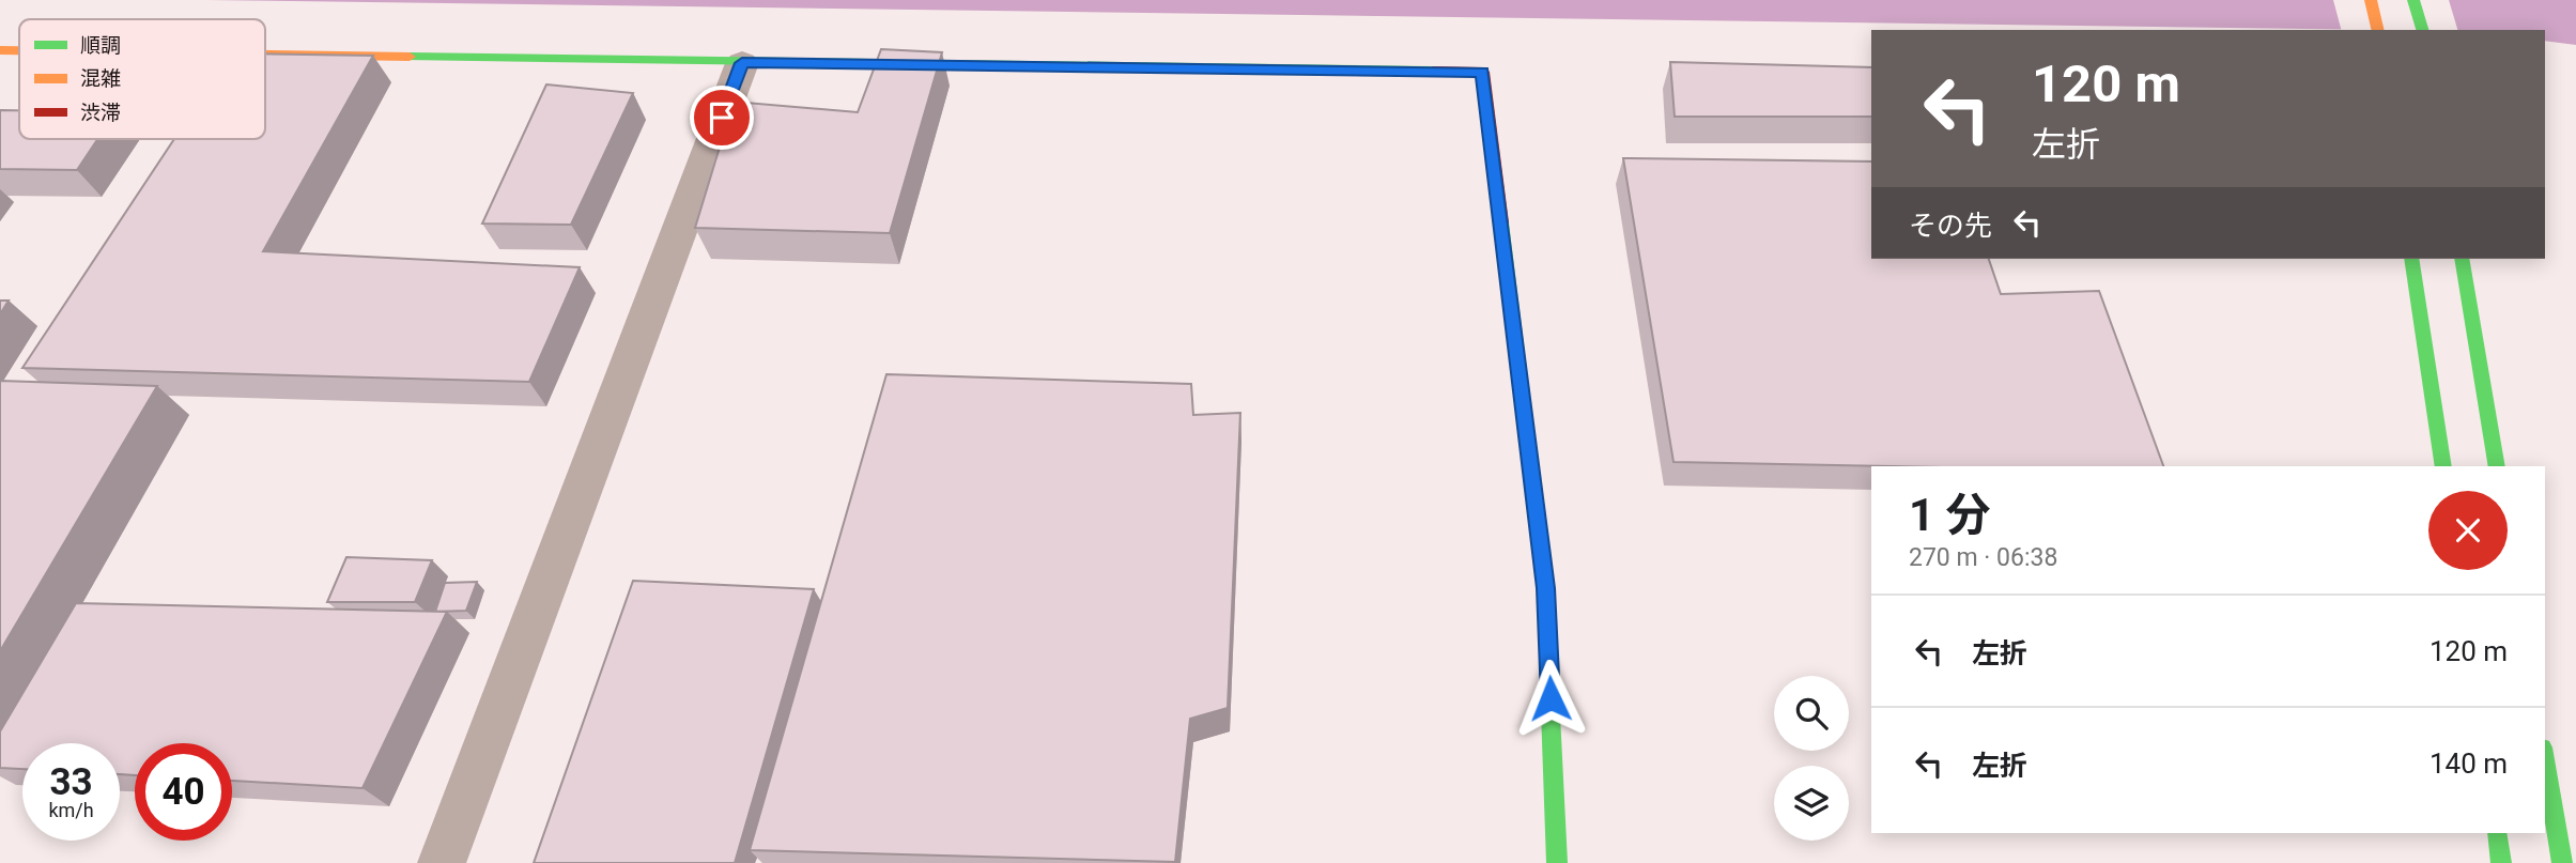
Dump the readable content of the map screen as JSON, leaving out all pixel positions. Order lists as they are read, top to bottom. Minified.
{"legend":["順調","混雑","渋滞"],"page":{"turn":["120 m","左折"],"then":"その先","heading":["1 分","270 m · 06:38"],"list":[{"name":"左折","value":"120 m"},{"name":"左折","value":"140 m"}],"speed":"33 km/h","limit":"40"}}
